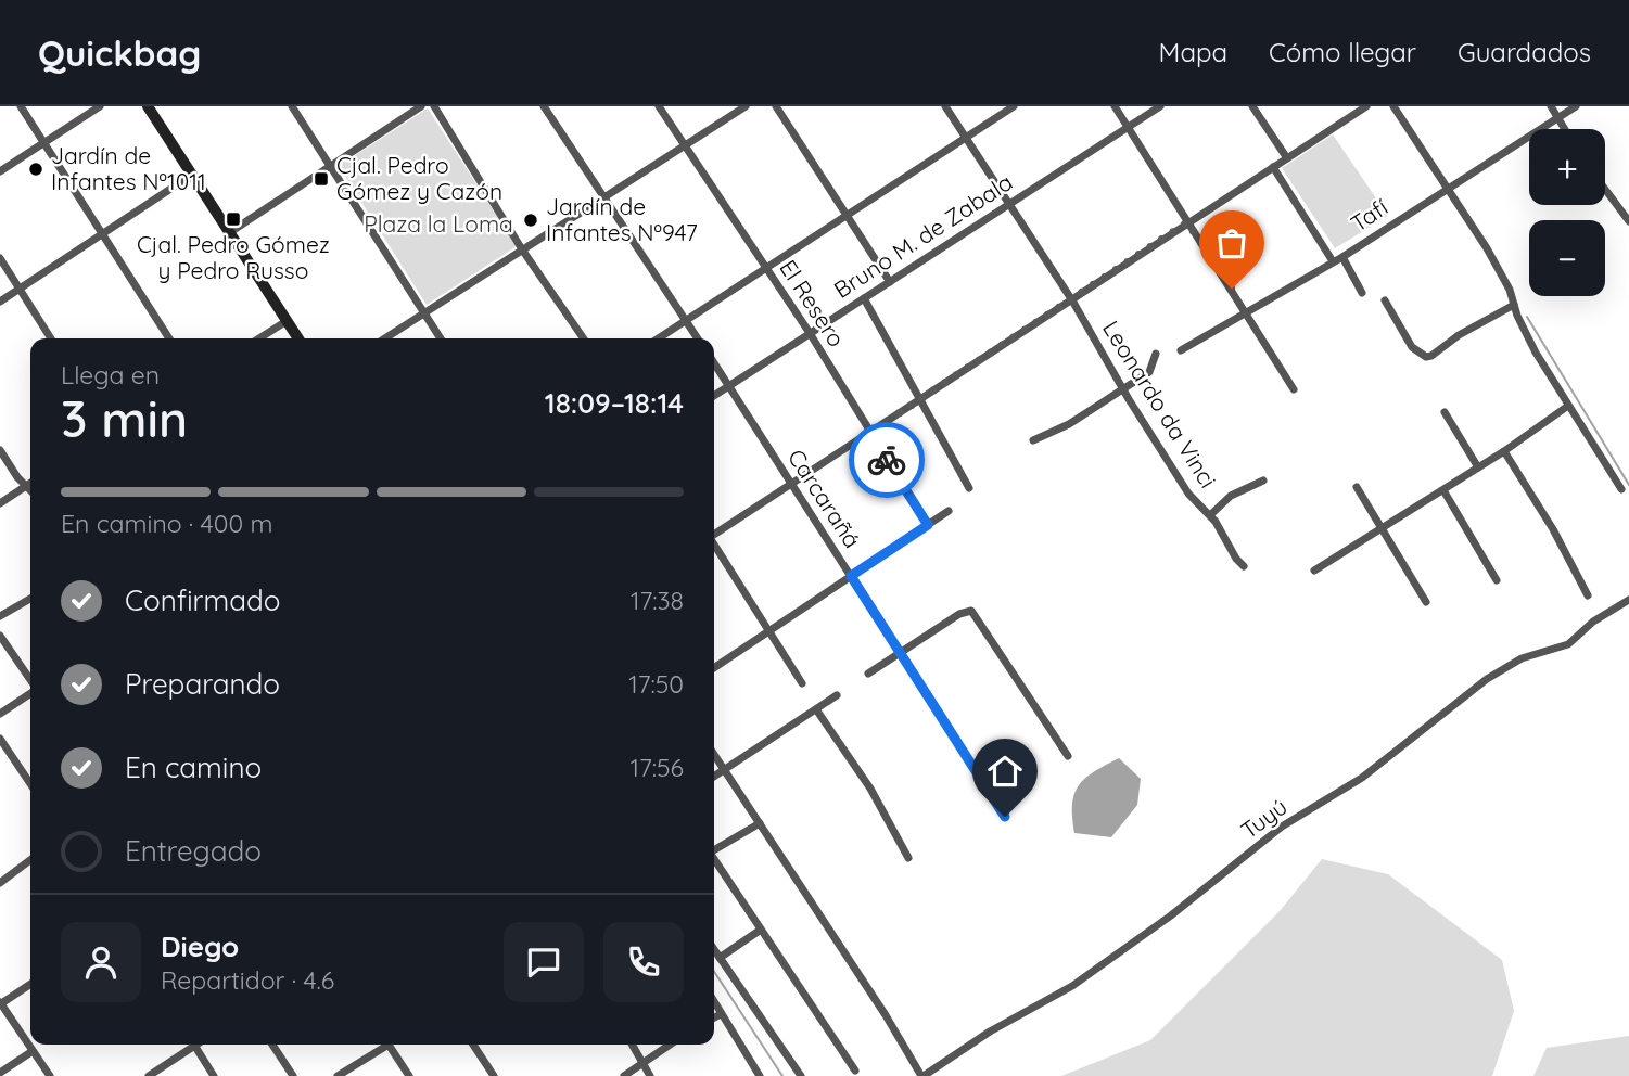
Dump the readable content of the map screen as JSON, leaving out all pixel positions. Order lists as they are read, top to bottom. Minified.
{"streets":{"street":["Tafí","Bruno M. de Zabala","El Resero","Leonardo da Vinci","Carcarañá","Tuyú"]},"crossings":[["Bruno M. de Zabala","El Resero"],["Bruno M. de Zabala","Leonardo da Vinci"],["Bruno M. de Zabala","Carcarañá"]],"parks":["Plaza la Loma"],"places":{"other":["Jardín de Infantes Nº1011","Jardín de Infantes Nº947"],"transit":["Cjal. Pedro Gómez y Cazón","Cjal. Pedro Gómez y Pedro Russo"]},"page":{"header":"Quickbag","nav":["Mapa","Cómo llegar","Guardados"],"map_buttons":["+","−"],"heading":["3 min","Llega en","18:09–18:14"],"panel":["Diego","Repartidor · 4.6"],"bar":"En camino · 400 m","list":[["Confirmado","17:38"],["Preparando","17:50"],["En camino","17:56"],"Entregado"]}}
